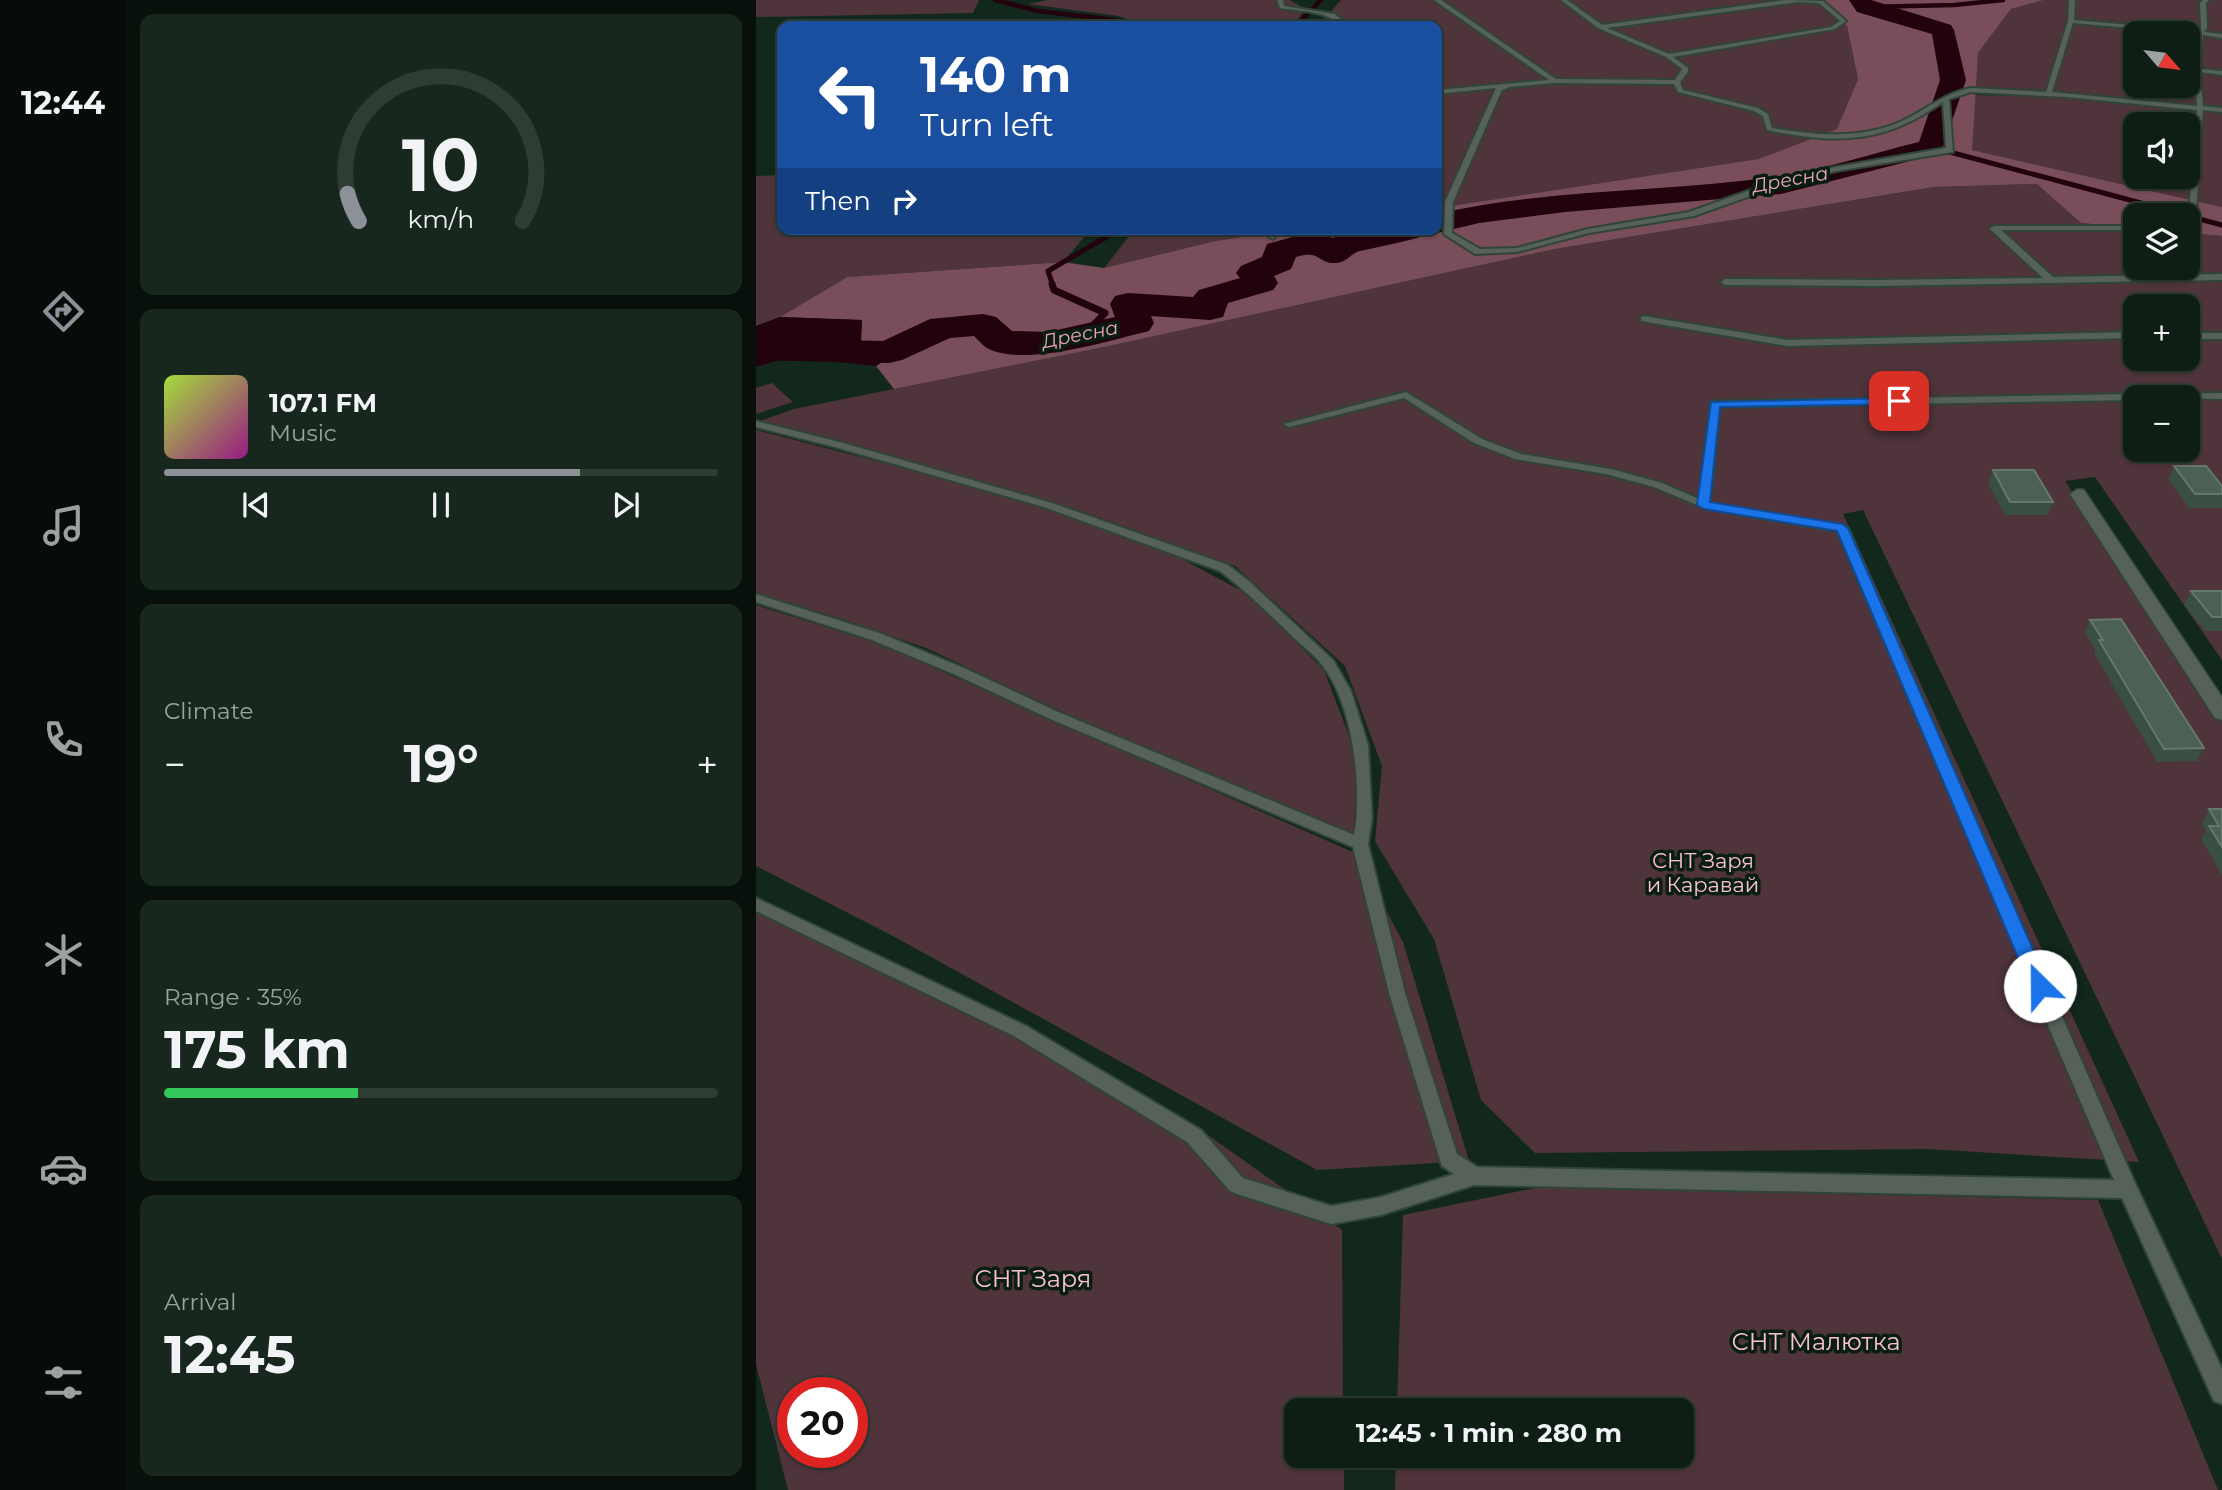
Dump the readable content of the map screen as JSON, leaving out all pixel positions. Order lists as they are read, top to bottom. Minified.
{"water":["Дресна"],"parks":["СНТ Заря и Каравай","СНТ Заря","СНТ Малютка"],"north":"bottom right","page":{"tabs":"12:44","map_buttons":["+","−"],"turn":["140 m","Turn left"],"then":"Then","song":["107.1 FM","Music"],"tile":["Climate",["Range · 35%","175 km"],["Arrival","12:45"]],"heat":["−","19°","+"],"limit":"20","trip":"12:45 · 1 min · 280 m","gauge":["10","km/h"]}}
